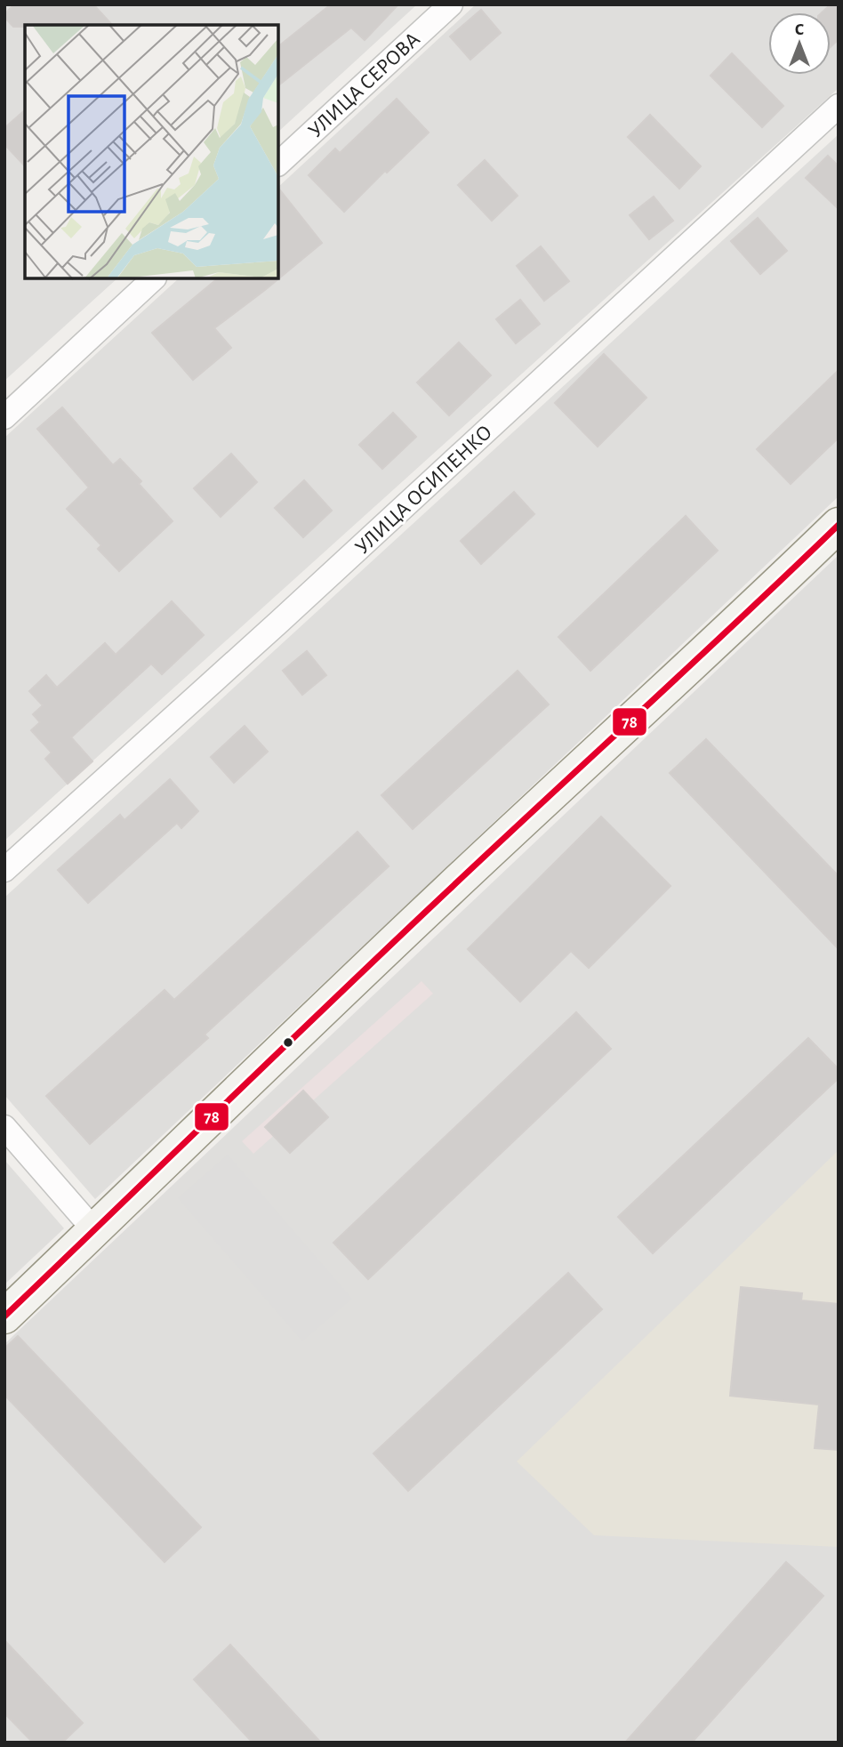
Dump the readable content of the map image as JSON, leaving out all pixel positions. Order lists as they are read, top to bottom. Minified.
{"streets":{"street":["УЛИЦА СЕРОВА","УЛИЦА ОСИПЕНКО"]},"lines":["transit line 78"],"north":"top"}
